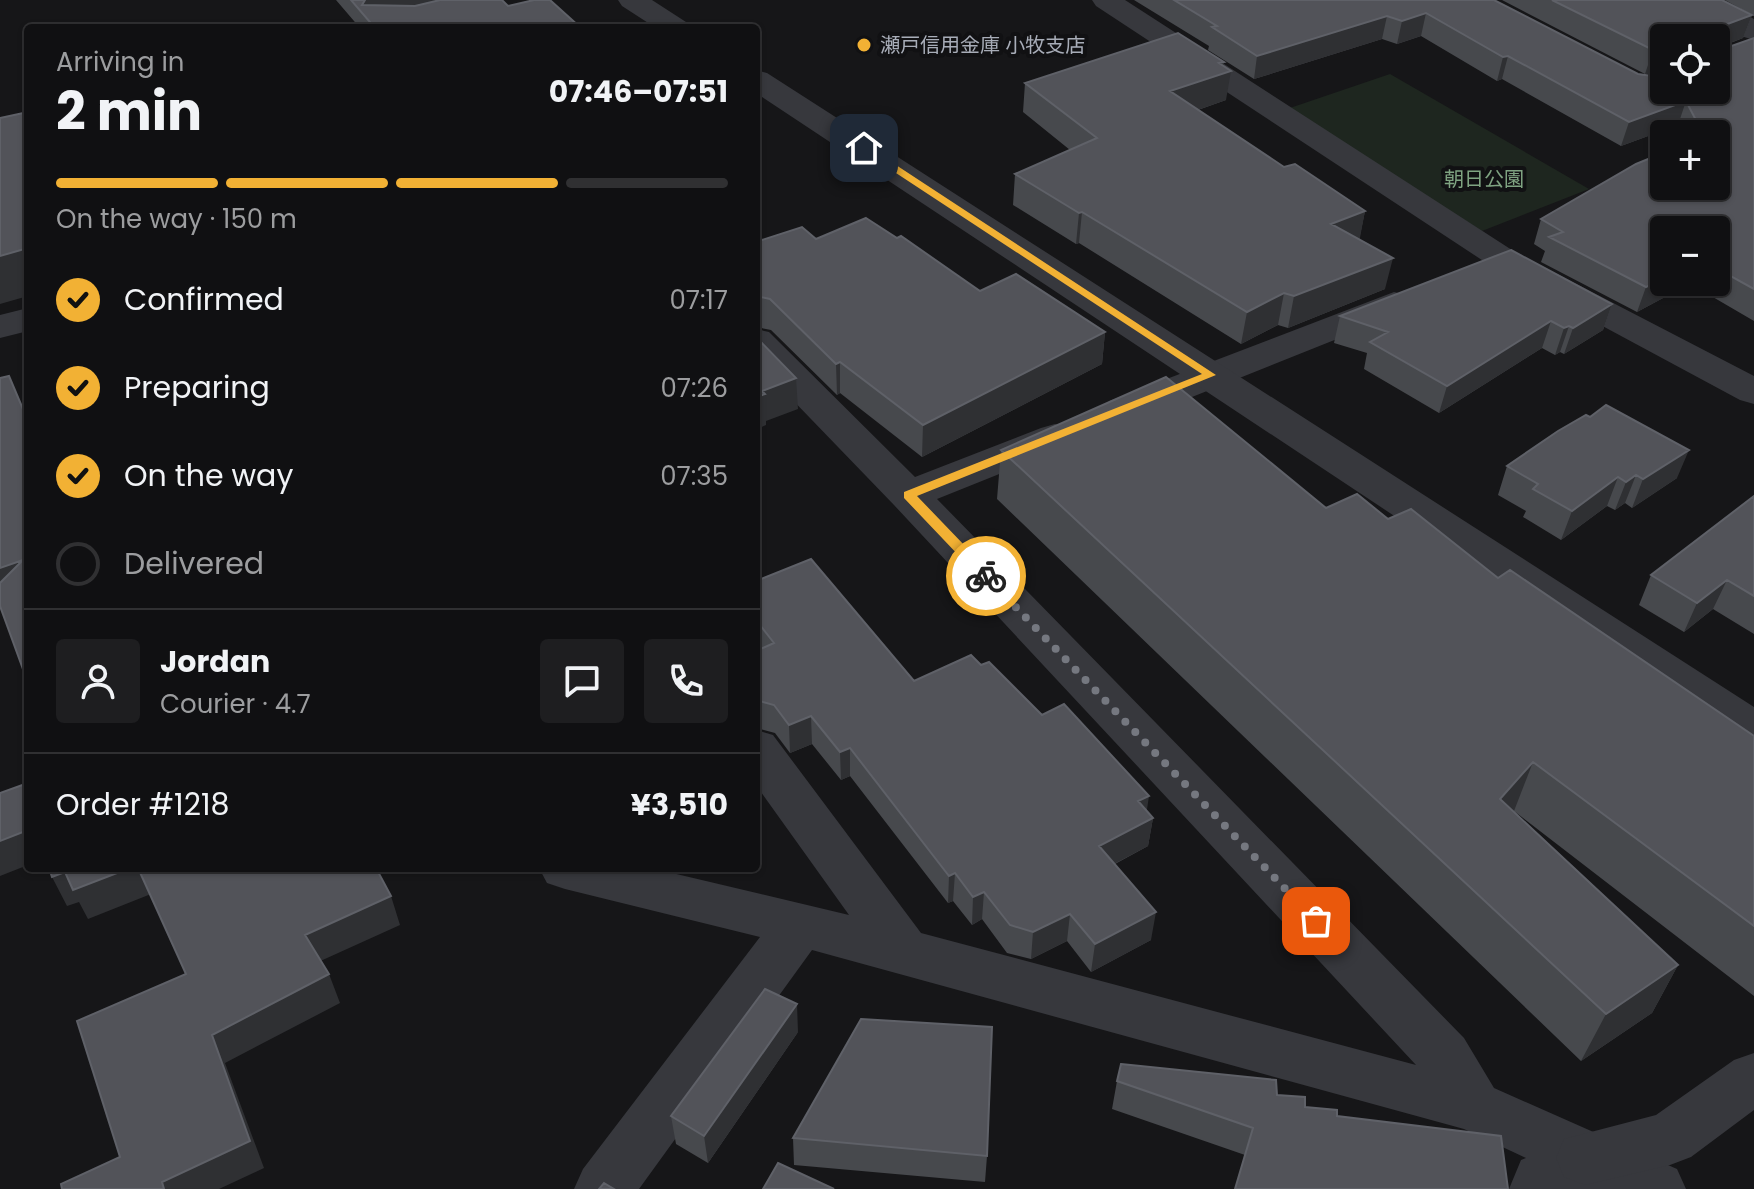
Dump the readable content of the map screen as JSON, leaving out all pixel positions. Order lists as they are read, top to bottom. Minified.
{"parks":["朝日公園"],"places":["瀬戸信用金庫 小牧支店"],"page":{"map_buttons":["+","−"],"heading":["2 min","Arriving in","07:46–07:51"],"panel":["Jordan","Courier · 4.7","Order #1218","¥3,510"],"bar":"On the way · 150 m","list":[["Confirmed","07:17"],["Preparing","07:26"],["On the way","07:35"],"Delivered"]}}
